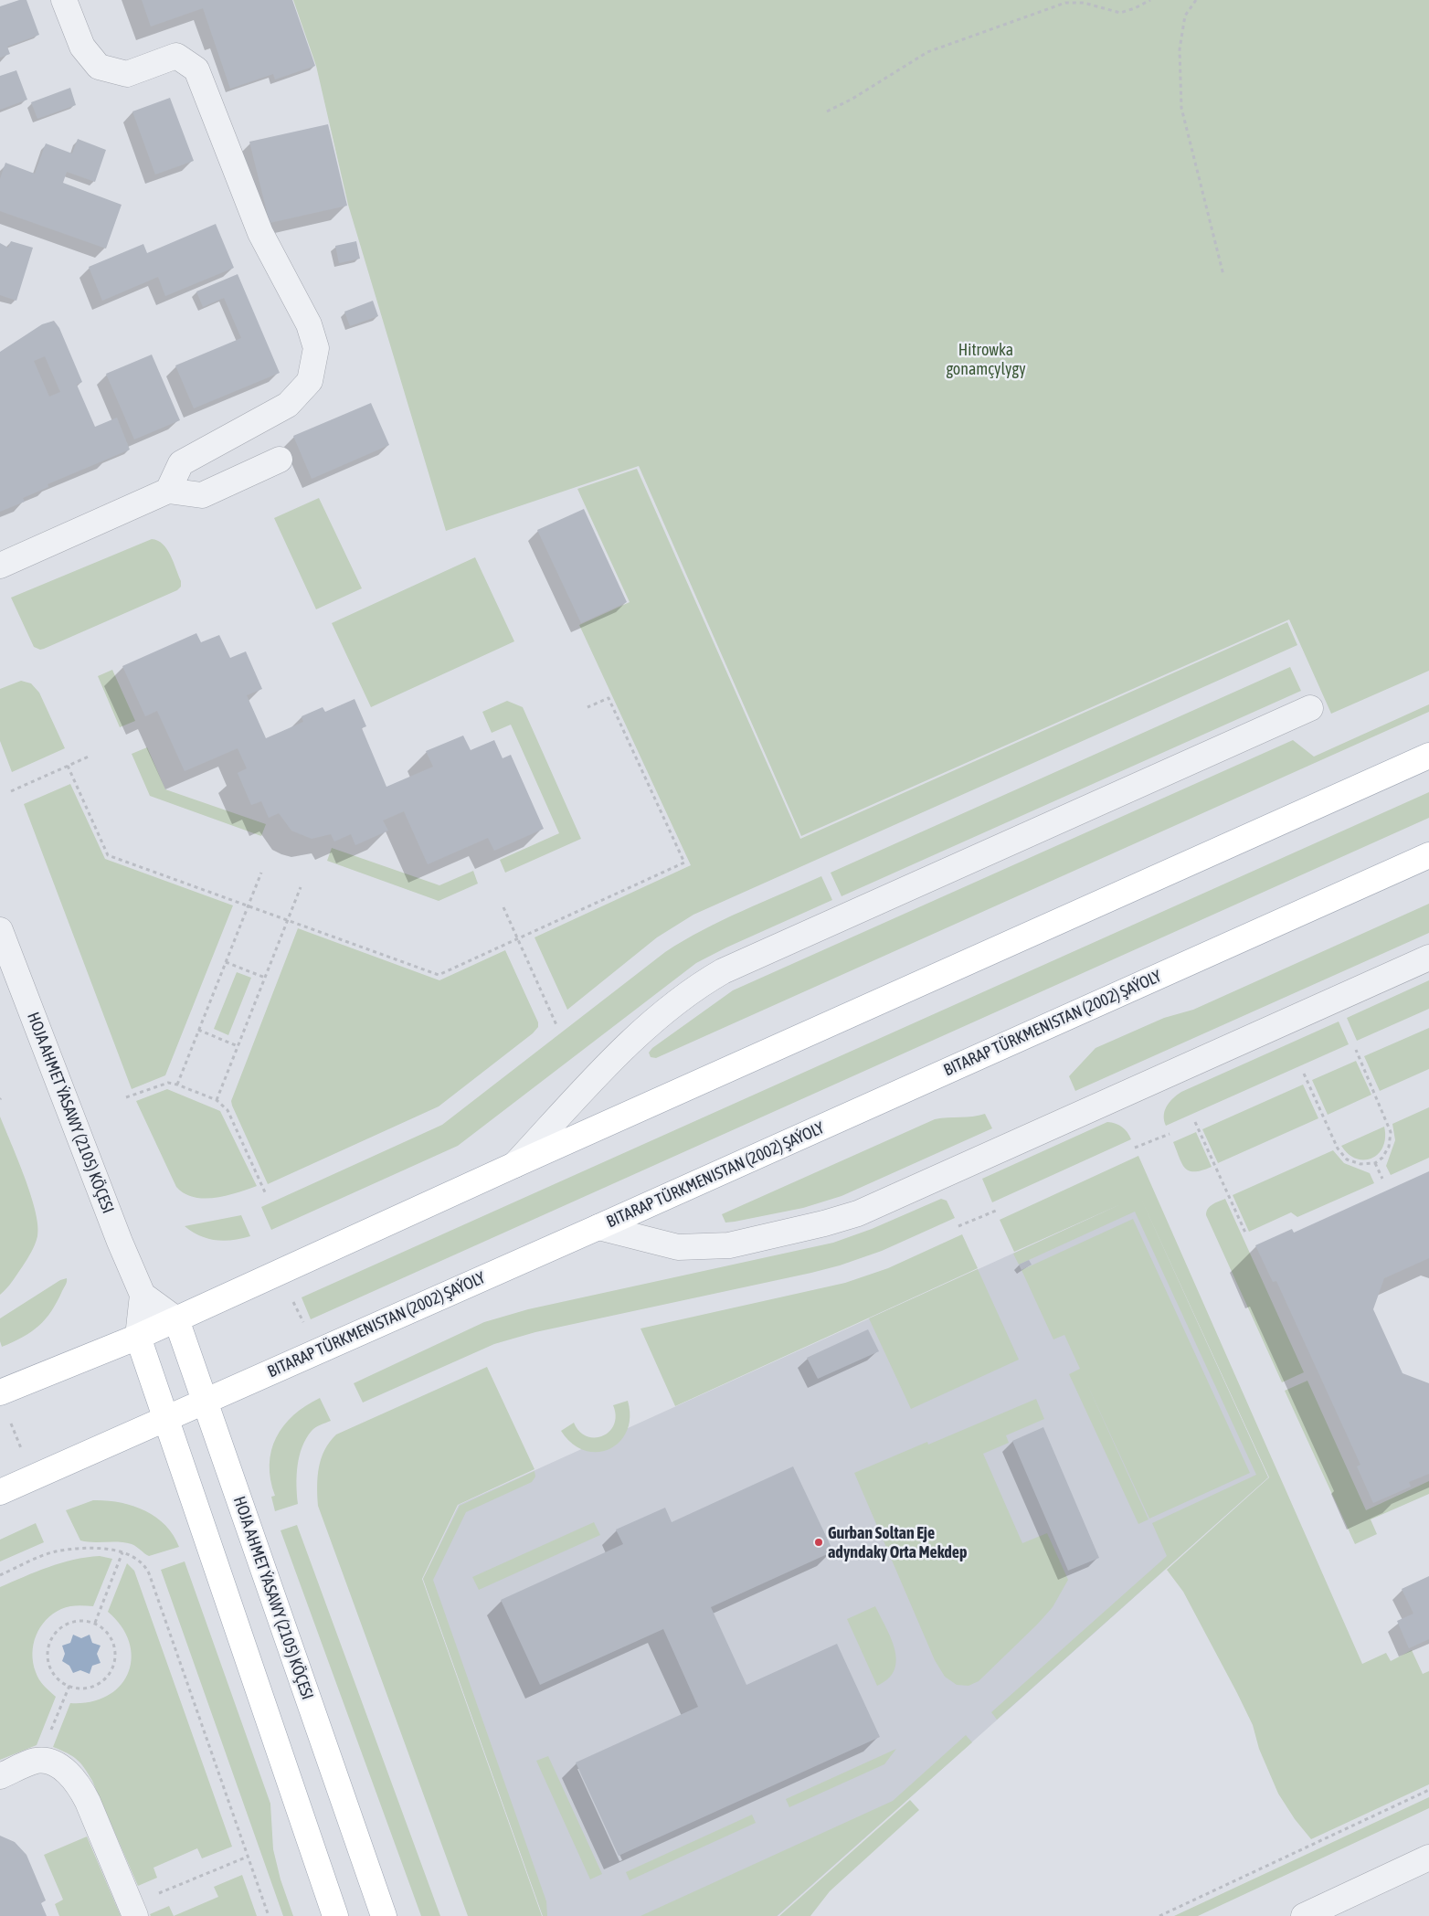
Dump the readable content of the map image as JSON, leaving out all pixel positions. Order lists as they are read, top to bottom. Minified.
{"streets":{"main road":["BITARAP TÜRKMENISTAN (2002) ŞAÝOLY","HOJA AHMET ÝASAWY (2105) KÖÇESI"]},"crossings":[["BITARAP TÜRKMENISTAN (2002) ŞAÝOLY","HOJA AHMET ÝASAWY (2105) KÖÇESI"]],"parks":["Hitrowka gonamçylygy"],"places":["Gurban Soltan Eje adyndaky Orta Mekdep"]}
